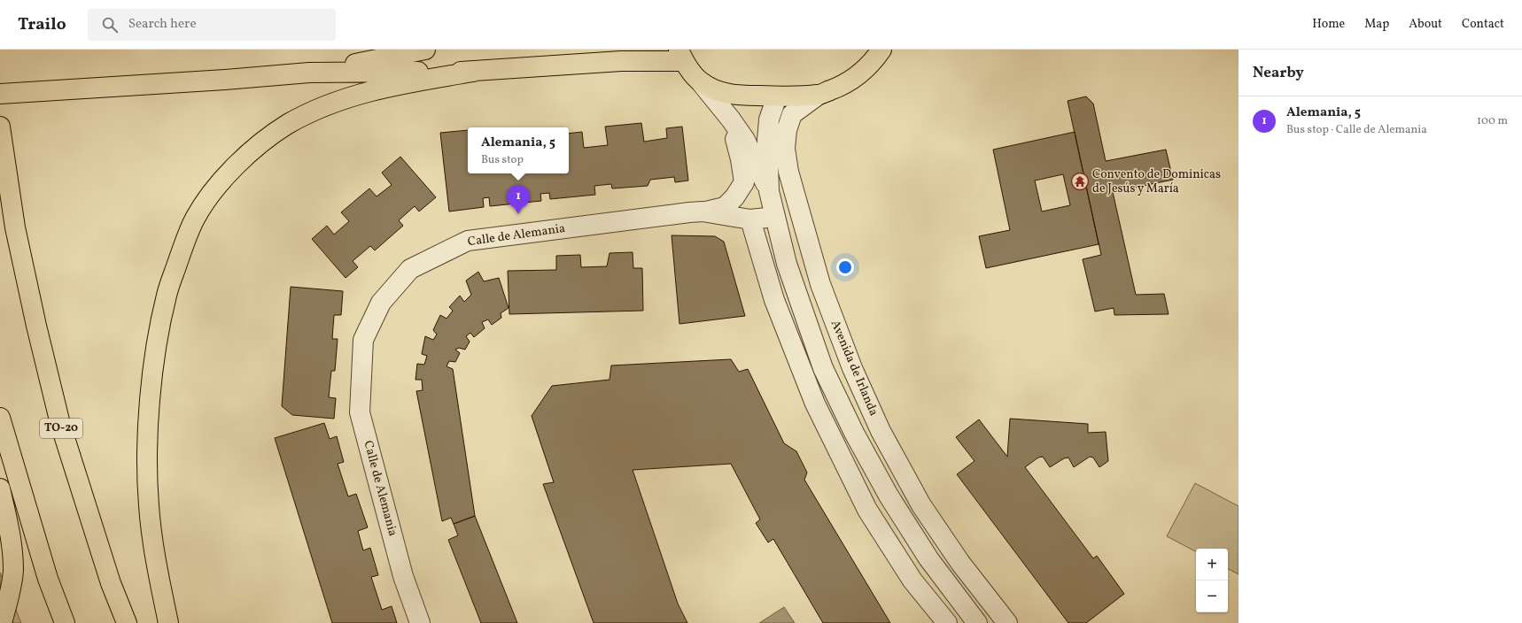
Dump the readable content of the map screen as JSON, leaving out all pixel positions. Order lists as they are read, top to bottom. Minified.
{"streets":{"main road":["TO-20"],"street":["Calle de Alemania","Avenida de Irlanda"]},"crossings":[["Calle de Alemania","Avenida de Irlanda"]],"places":{"temple":["Convento de Dominicas de Jesús y María"]},"page":{"header":"Trailo","search":"Search here","nav":["Home","Map","About","Contact"],"heading":"Nearby","list":[{"mark":"1","name":"Alemania, 5","note":"Bus stop · Calle de Alemania","value":"100 m"}],"popup":["Alemania, 5","Bus stop"],"pins":"1","map_buttons":["+","−"]}}
